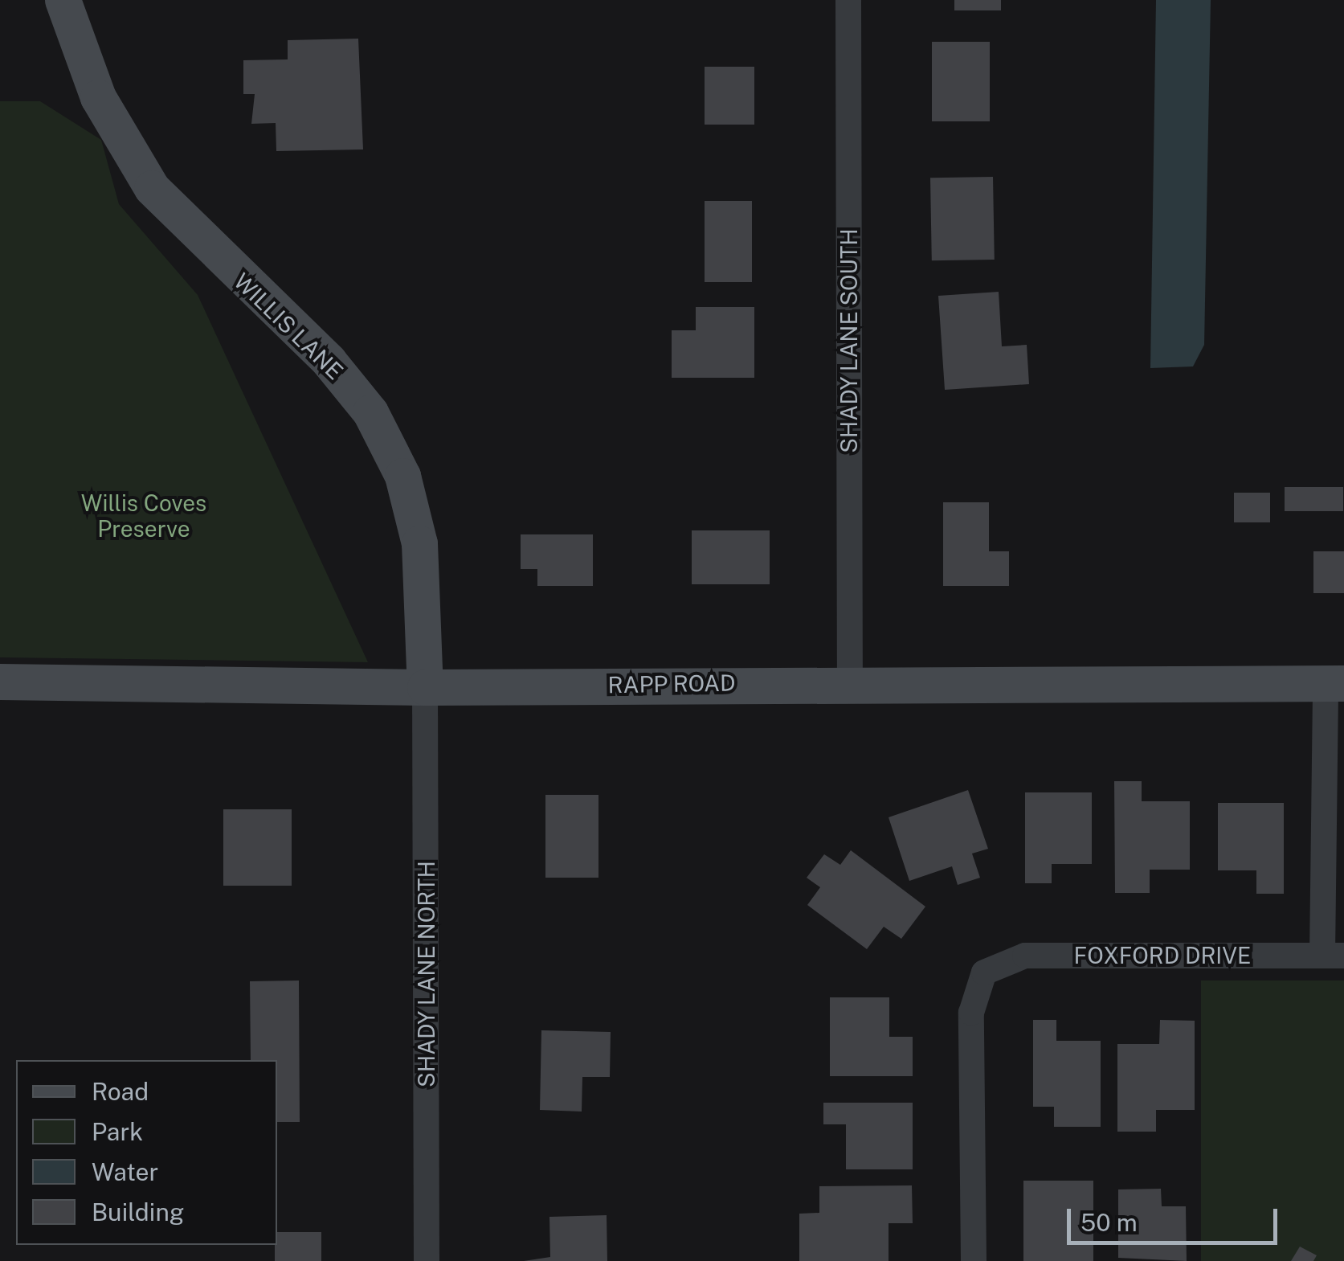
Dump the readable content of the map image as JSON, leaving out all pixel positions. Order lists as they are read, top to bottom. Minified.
{"streets":{"street":["WILLIS LANE","SHADY LANE SOUTH","RAPP ROAD","FOXFORD DRIVE","SHADY LANE NORTH"]},"crossings":[["WILLIS LANE","RAPP ROAD"],["WILLIS LANE","SHADY LANE NORTH"],["SHADY LANE SOUTH","RAPP ROAD"],["RAPP ROAD","SHADY LANE NORTH"]],"parks":["Willis Coves Preserve"],"legend":["Road","Park","Water","Building"],"scale_bar":"50 m"}
